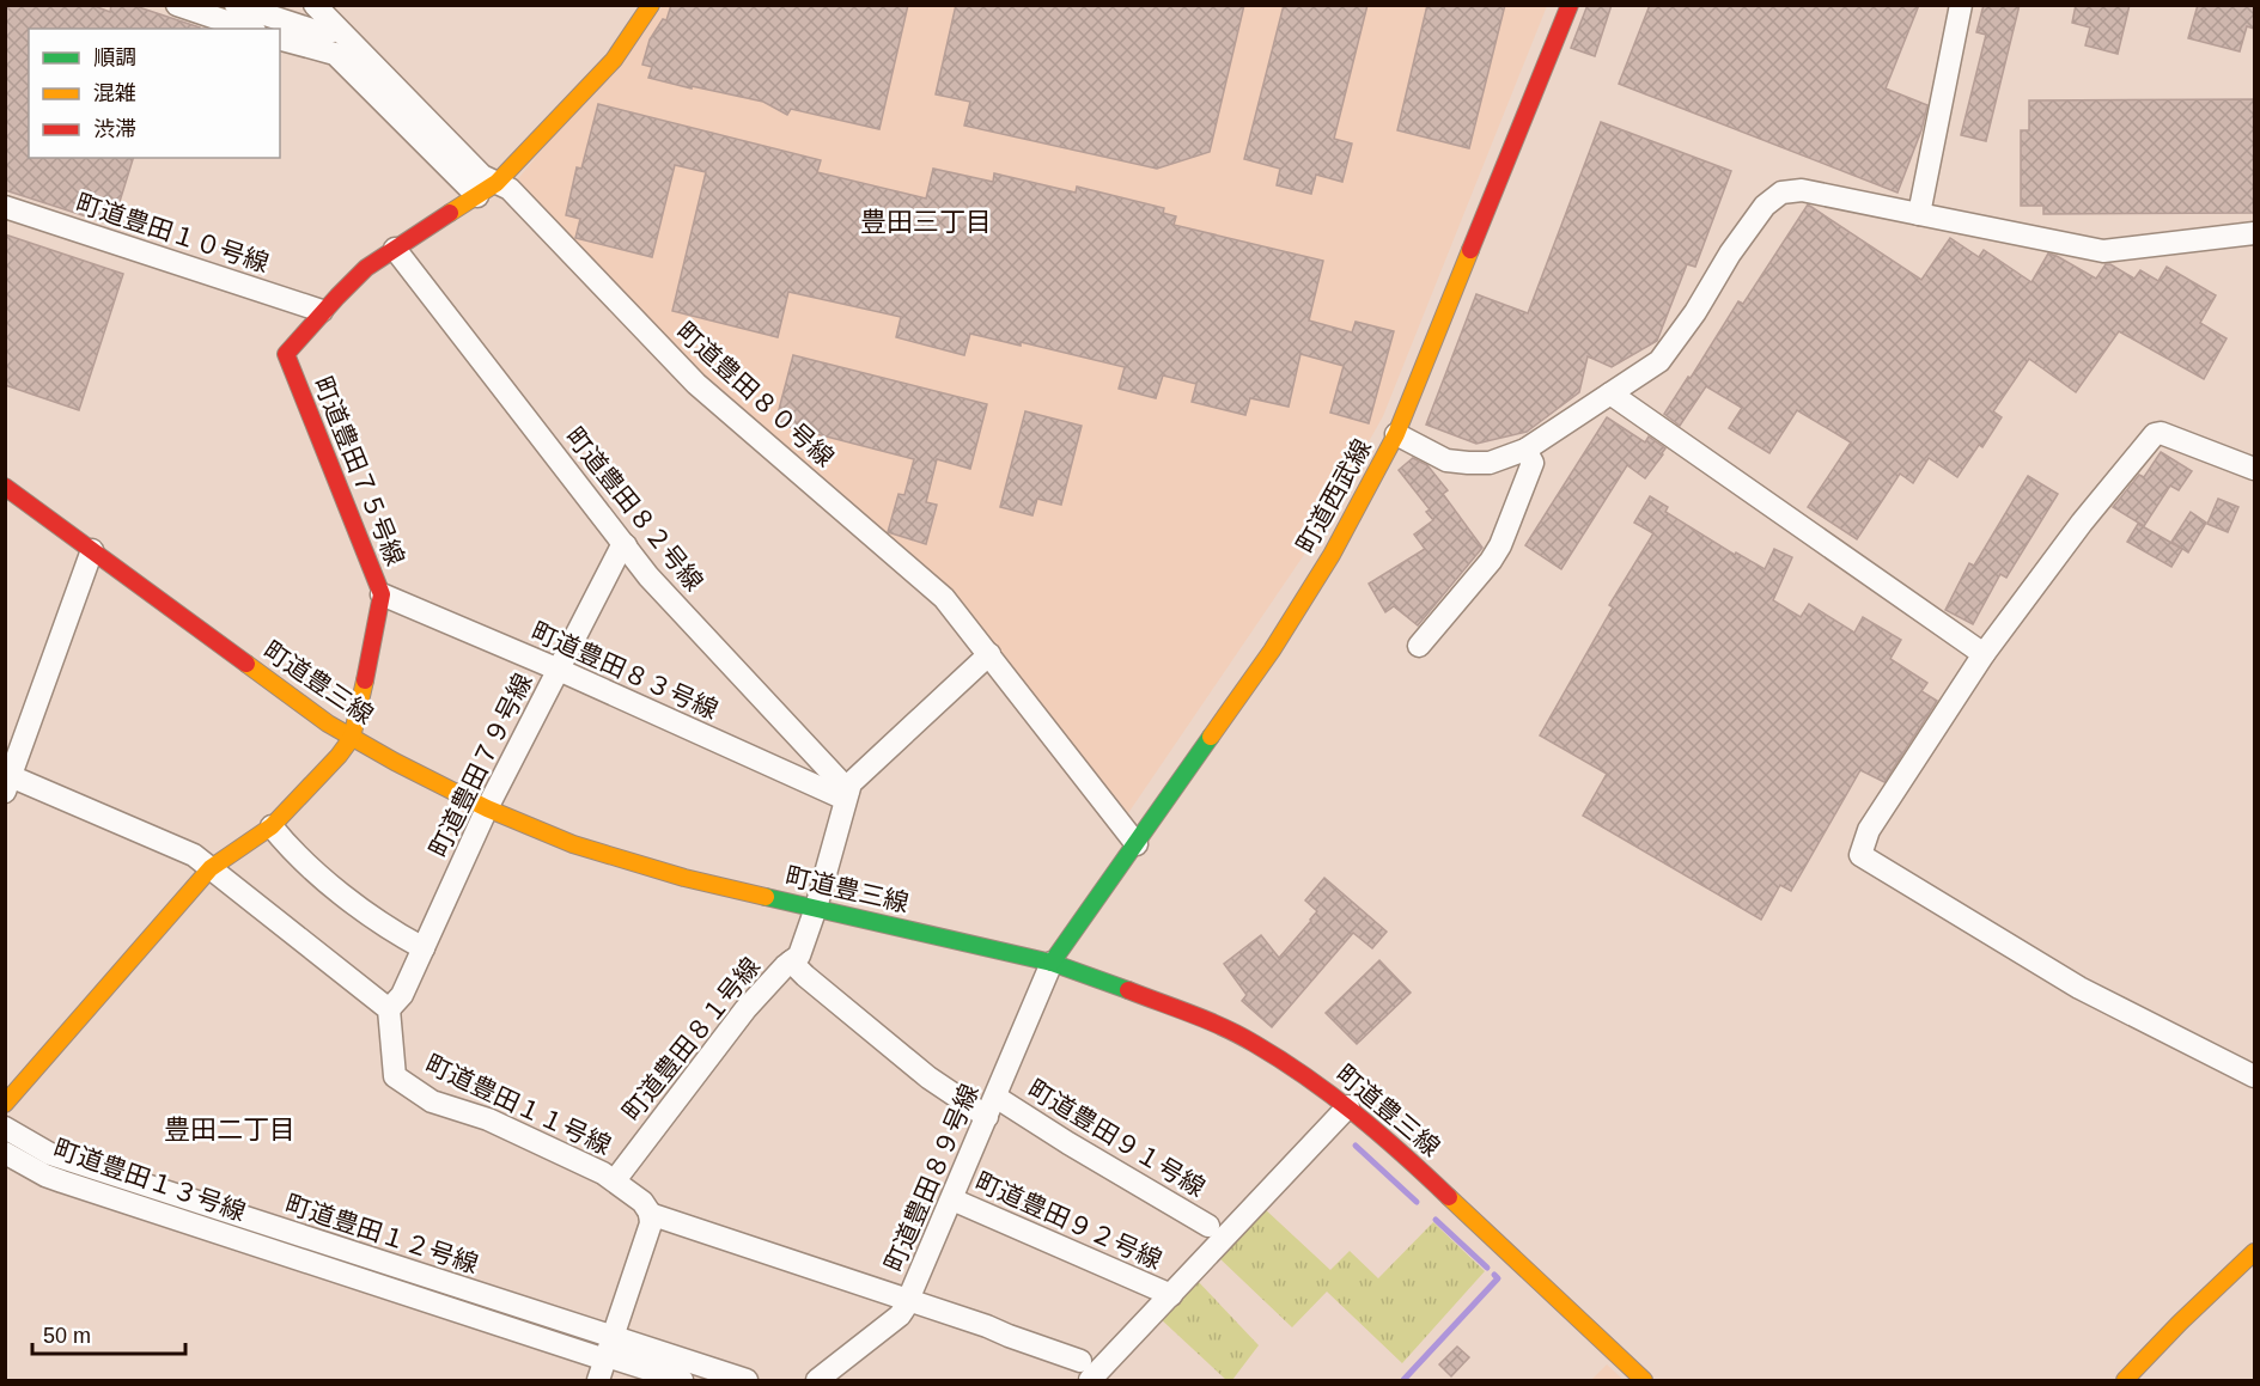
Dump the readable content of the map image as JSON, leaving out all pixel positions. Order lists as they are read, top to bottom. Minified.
{"streets":{"street":["町道豊田１０号線","町道豊田８０号線","町道豊田７５号線","町道西武線","町道豊田８２号線","町道豊田８３号線","町道豊三線","町道豊田７９号線","町道豊田８１号線","町道豊田１１号線","町道豊田９１号線","町道豊田８９号線","町道豊田１３号線","町道豊田９２号線","町道豊田１２号線"]},"crossings":[["町道豊田１０号線","町道豊田７５号線"],["町道豊田８０号線","町道豊田７５号線"],["町道豊田８０号線","町道西武線"],["町道豊田８０号線","町道豊田８１号線"],["町道豊田７５号線","町道豊田８２号線"],["町道豊田７５号線","町道豊田８３号線"],["町道豊田７５号線","町道豊三線"],["町道西武線","町道豊三線"],["町道西武線","町道豊田８９号線"],["町道豊田８２号線","町道豊田８３号線"],["町道豊田８２号線","町道豊田７９号線"],["町道豊田８２号線","町道豊田８１号線"],["町道豊田８３号線","町道豊田７９号線"],["町道豊田８３号線","町道豊田８１号線"],["町道豊三線","町道豊田７９号線"],["町道豊三線","町道豊田８１号線"],["町道豊三線","町道豊田８９号線"],["町道豊田７９号線","町道豊田１１号線"],["町道豊田８１号線","町道豊田１１号線"],["町道豊田８１号線","町道豊田９１号線"],["町道豊田９１号線","町道豊田８９号線"],["町道豊田８９号線","町道豊田９２号線"],["町道豊田１３号線","町道豊田１２号線"]],"districts":["豊田三丁目","豊田二丁目"],"legend":["順調","混雑","渋滞"],"scale_bar":"50 m"}
